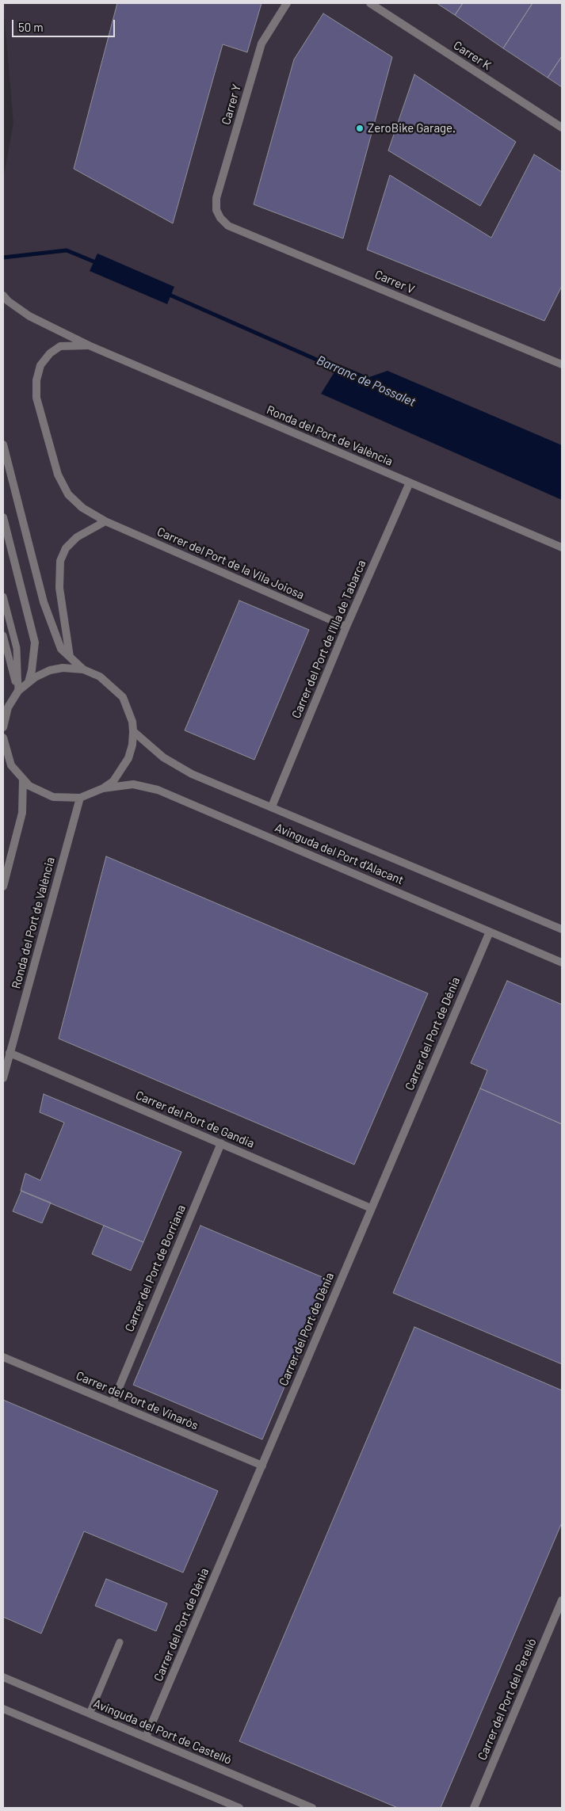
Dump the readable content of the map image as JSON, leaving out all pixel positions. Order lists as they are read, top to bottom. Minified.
{"streets":{"street":["Carrer K","Carrer Y","Carrer V","Ronda del Port de València","Carrer del Port de la Vila Joiosa","Carrer del Port de l'Illa de Tabarca","Avinguda del Port d'Alacant","Carrer del Port de Dénia","Carrer del Port de Gandia","Carrer del Port de Borriana","Carrer del Port de Vinaròs","Carrer del Port del Perelló","Avinguda del Port de Castelló"]},"crossings":[["Carrer Y","Carrer V"],["Ronda del Port de València","Carrer del Port de la Vila Joiosa"],["Ronda del Port de València","Carrer del Port de l'Illa de Tabarca"],["Ronda del Port de València","Carrer del Port de Gandia"],["Carrer del Port de la Vila Joiosa","Carrer del Port de l'Illa de Tabarca"],["Carrer del Port de l'Illa de Tabarca","Avinguda del Port d'Alacant"],["Avinguda del Port d'Alacant","Carrer del Port de Dénia"],["Carrer del Port de Dénia","Carrer del Port de Gandia"],["Carrer del Port de Dénia","Carrer del Port de Vinaròs"],["Carrer del Port de Dénia","Avinguda del Port de Castelló"],["Carrer del Port de Gandia","Carrer del Port de Borriana"],["Carrer del Port de Borriana","Carrer del Port de Vinaròs"]],"water":["Barranc de Possalet"],"places":["ZeroBike Garage."],"scale_bar":"50 m"}
